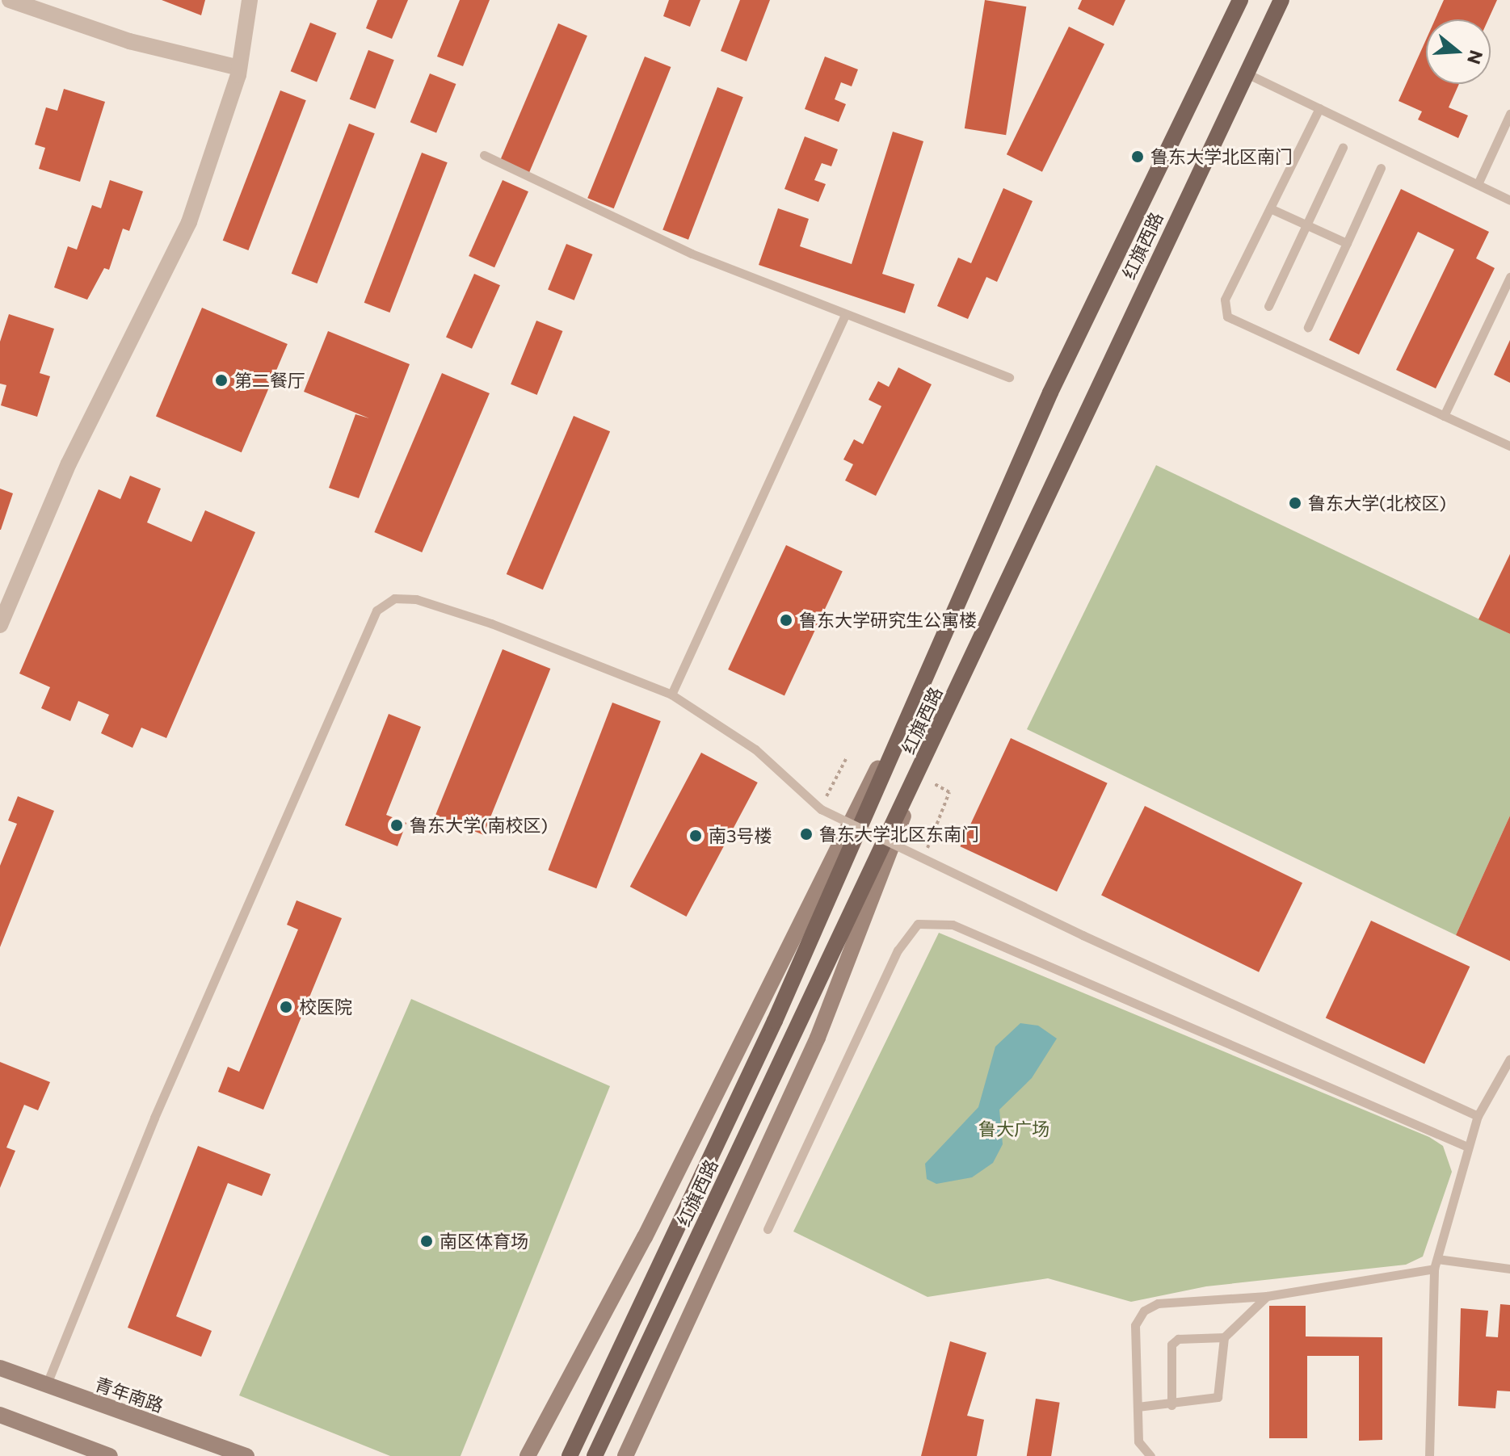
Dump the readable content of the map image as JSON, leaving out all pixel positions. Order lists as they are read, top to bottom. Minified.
{"streets":{"main road":["红旗西路","青年南路"]},"parks":["鲁大广场"],"places":["鲁东大学北区南门","第二餐厅","鲁东大学(北校区)","鲁东大学研究生公寓楼","鲁东大学(南校区)","鲁东大学北区东南门","南3号楼","校医院","南区体育场"],"north":"right"}
